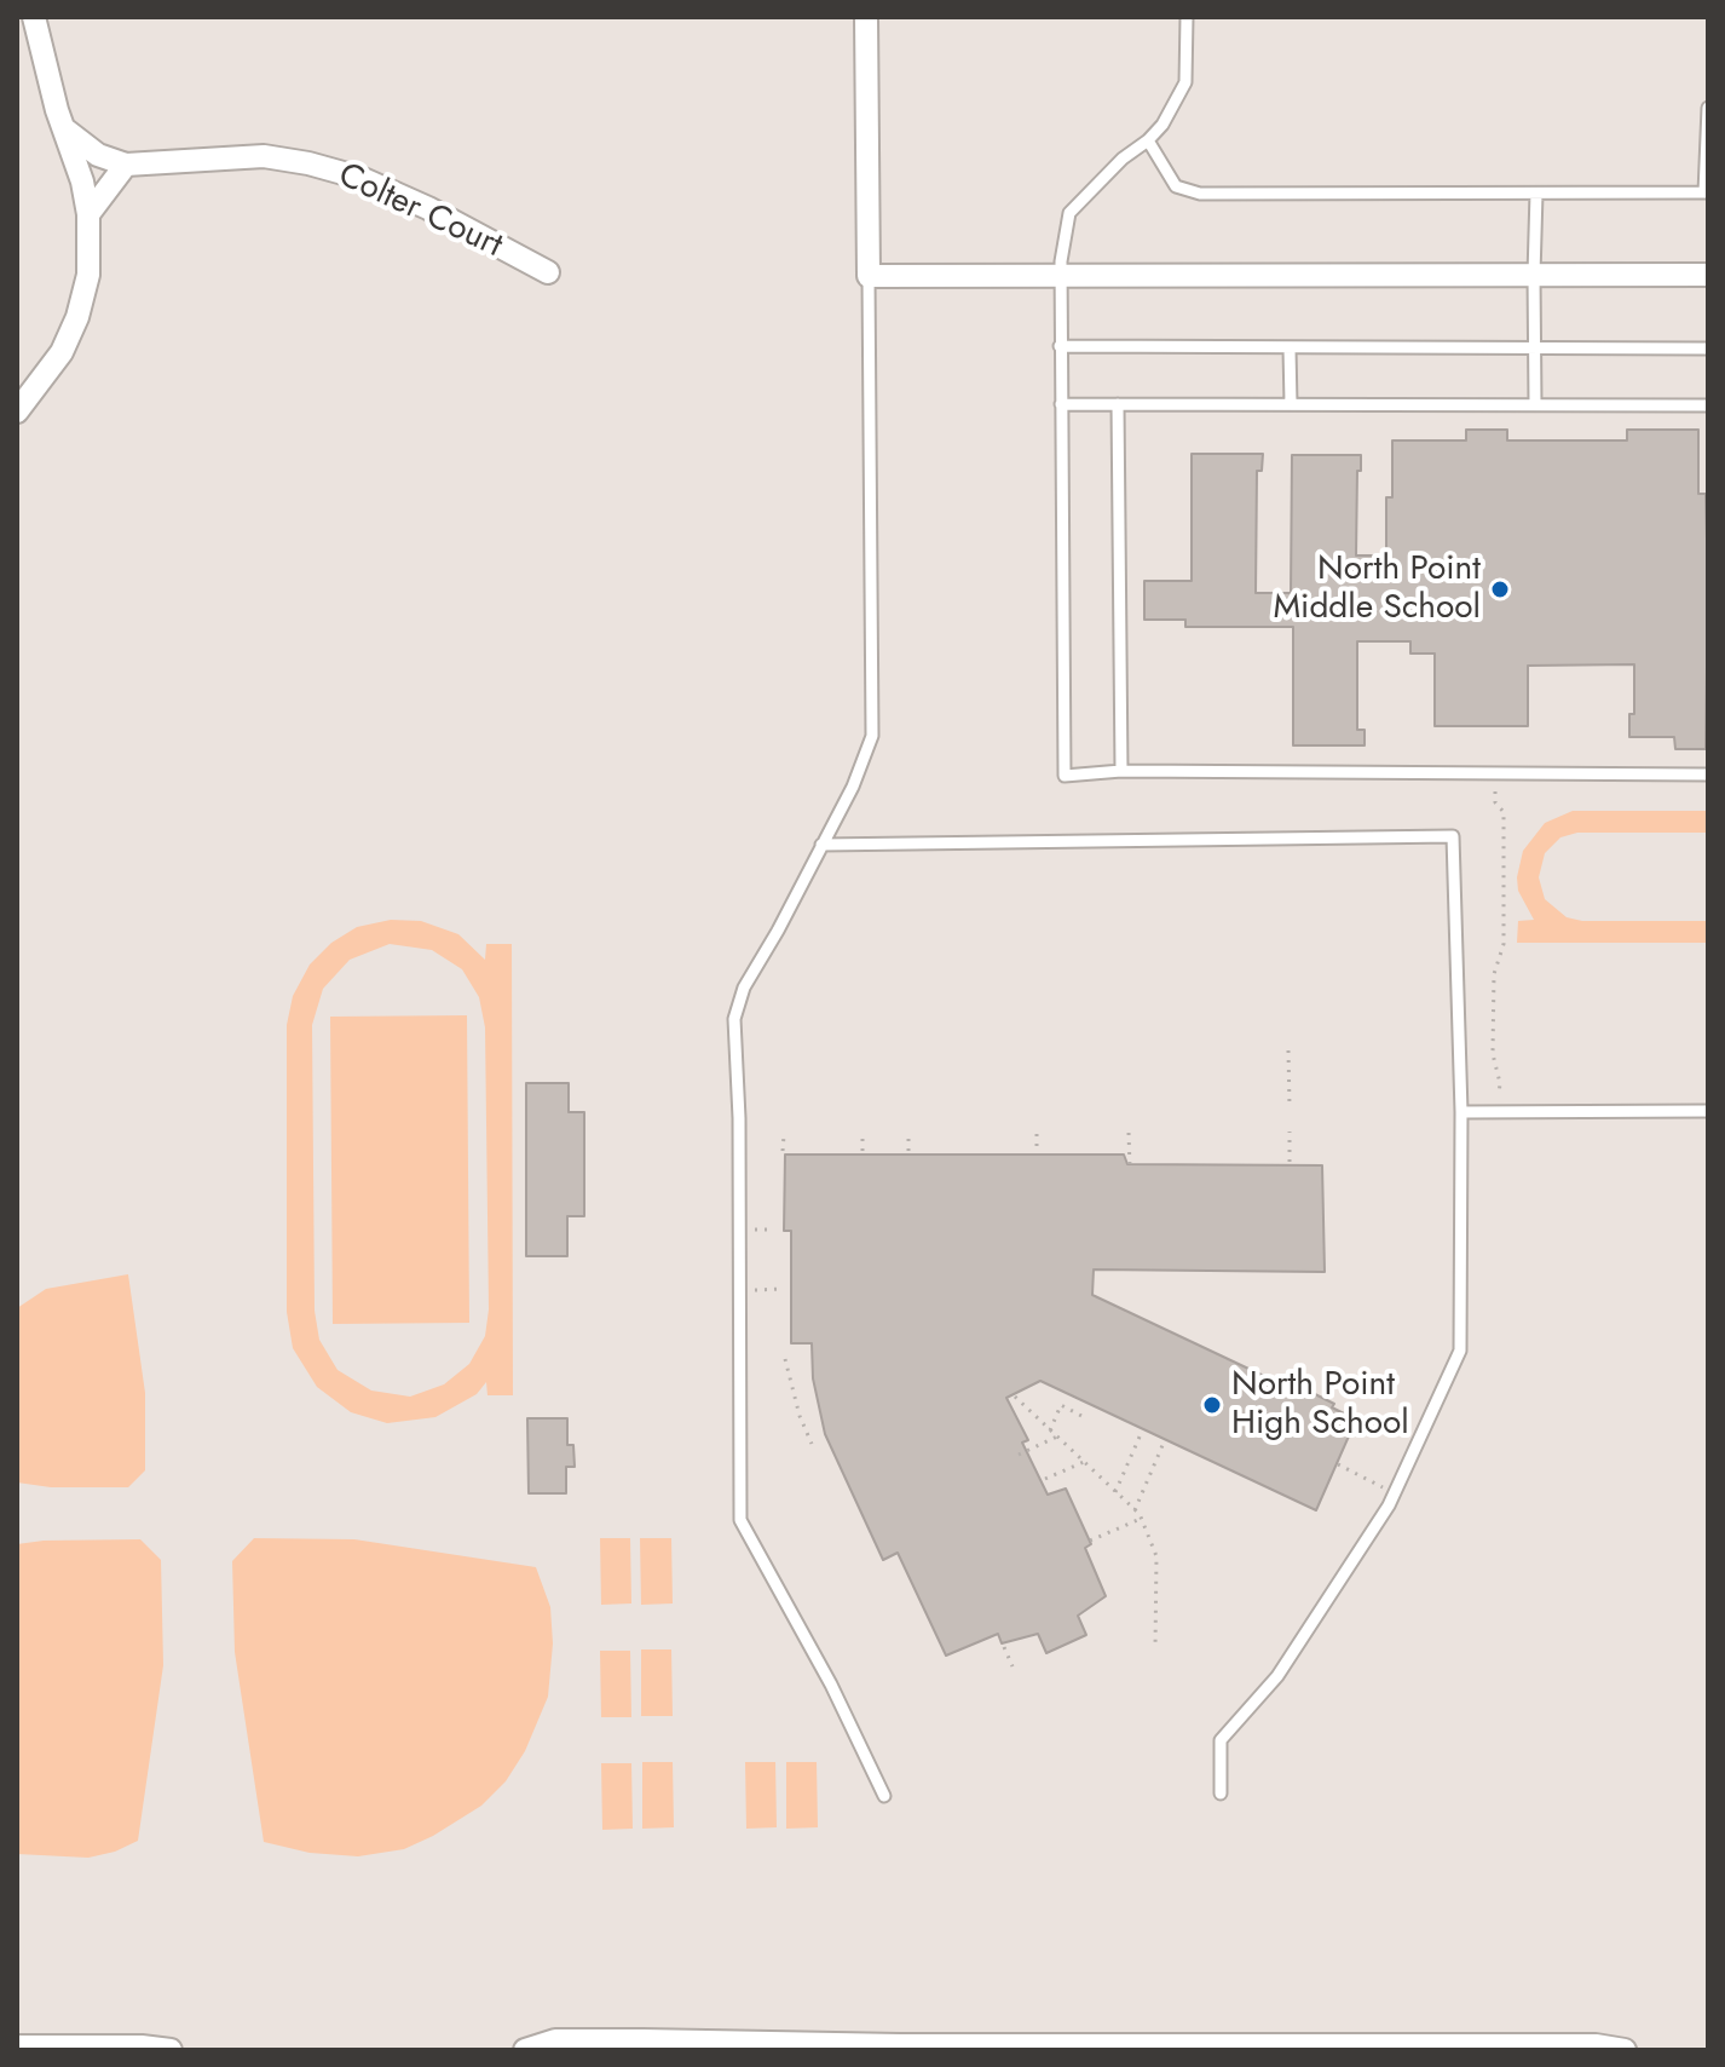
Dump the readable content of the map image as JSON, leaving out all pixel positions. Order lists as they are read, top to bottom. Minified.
{"streets":{"street":["Colter Court"]},"places":["North Point Middle School","North Point High School"]}
